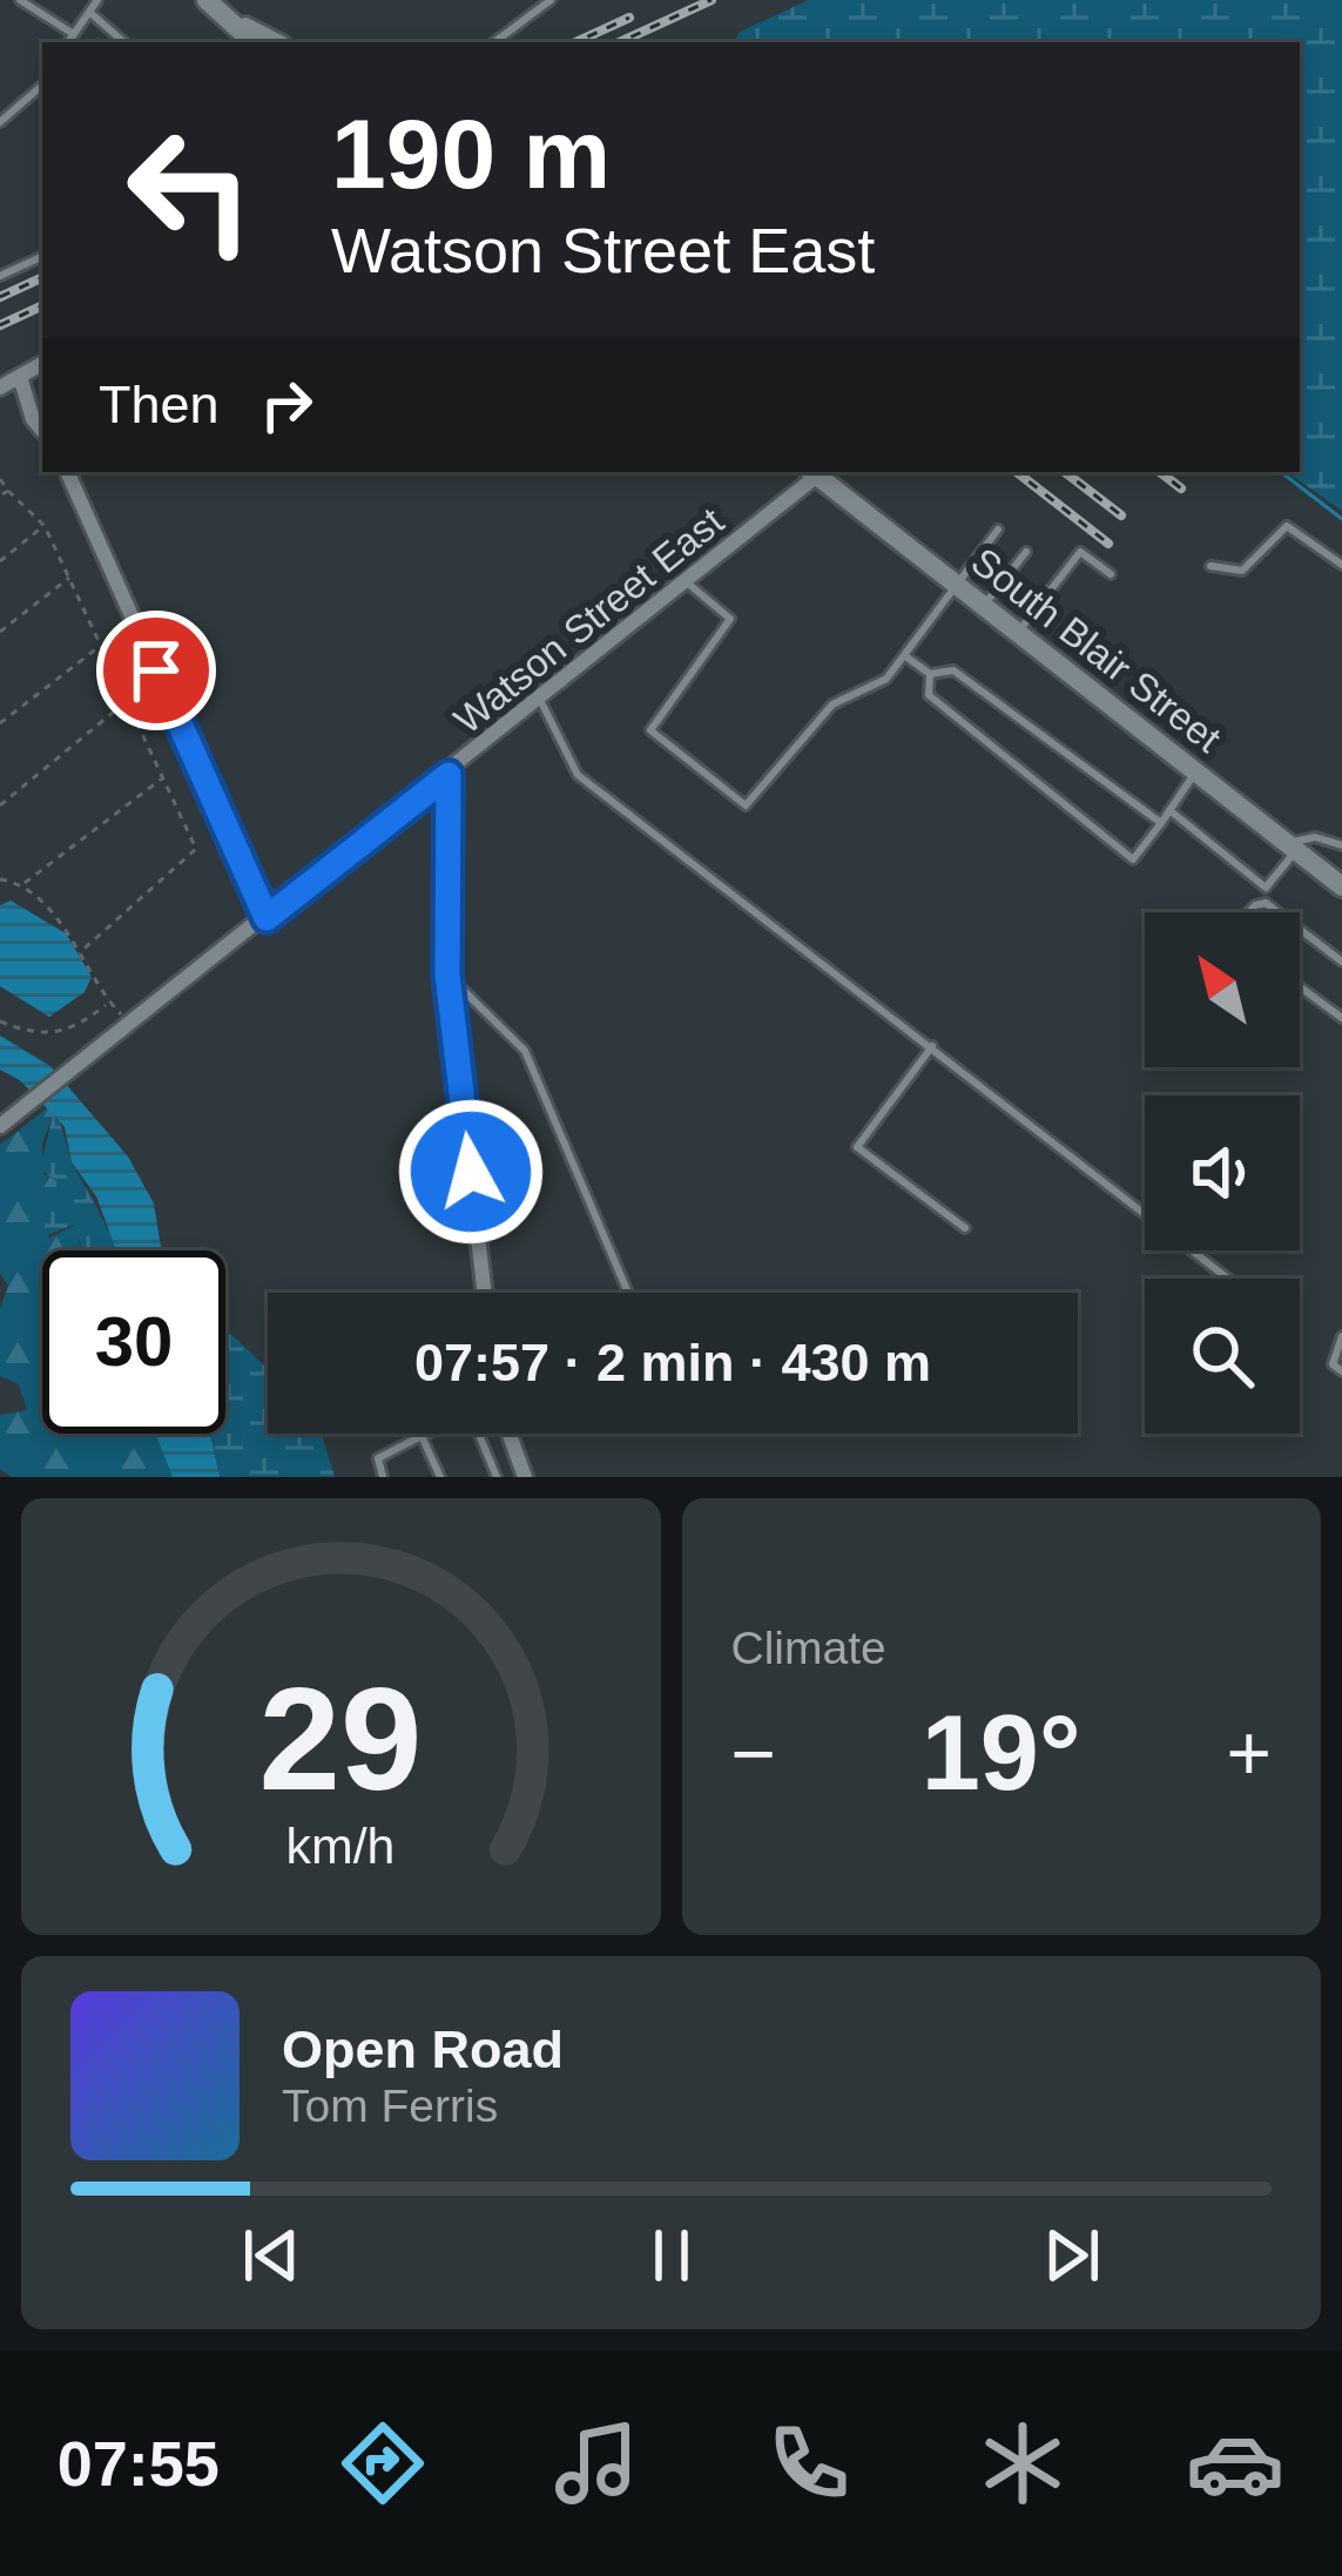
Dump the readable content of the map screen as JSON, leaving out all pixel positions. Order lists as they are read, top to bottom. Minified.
{"streets":{"street":["Watson Street East","South Blair Street"]},"crossings":[["Watson Street East","South Blair Street"]],"north":"top left","page":{"turn":["190 m","Watson Street East"],"then":"Then","limit":"30","trip":"07:57 · 2 min · 430 m","tile":"Climate","heat":["−","19°","+"],"song":["Open Road","Tom Ferris"],"tabs":"07:55","gauge":["29","km/h"]}}
